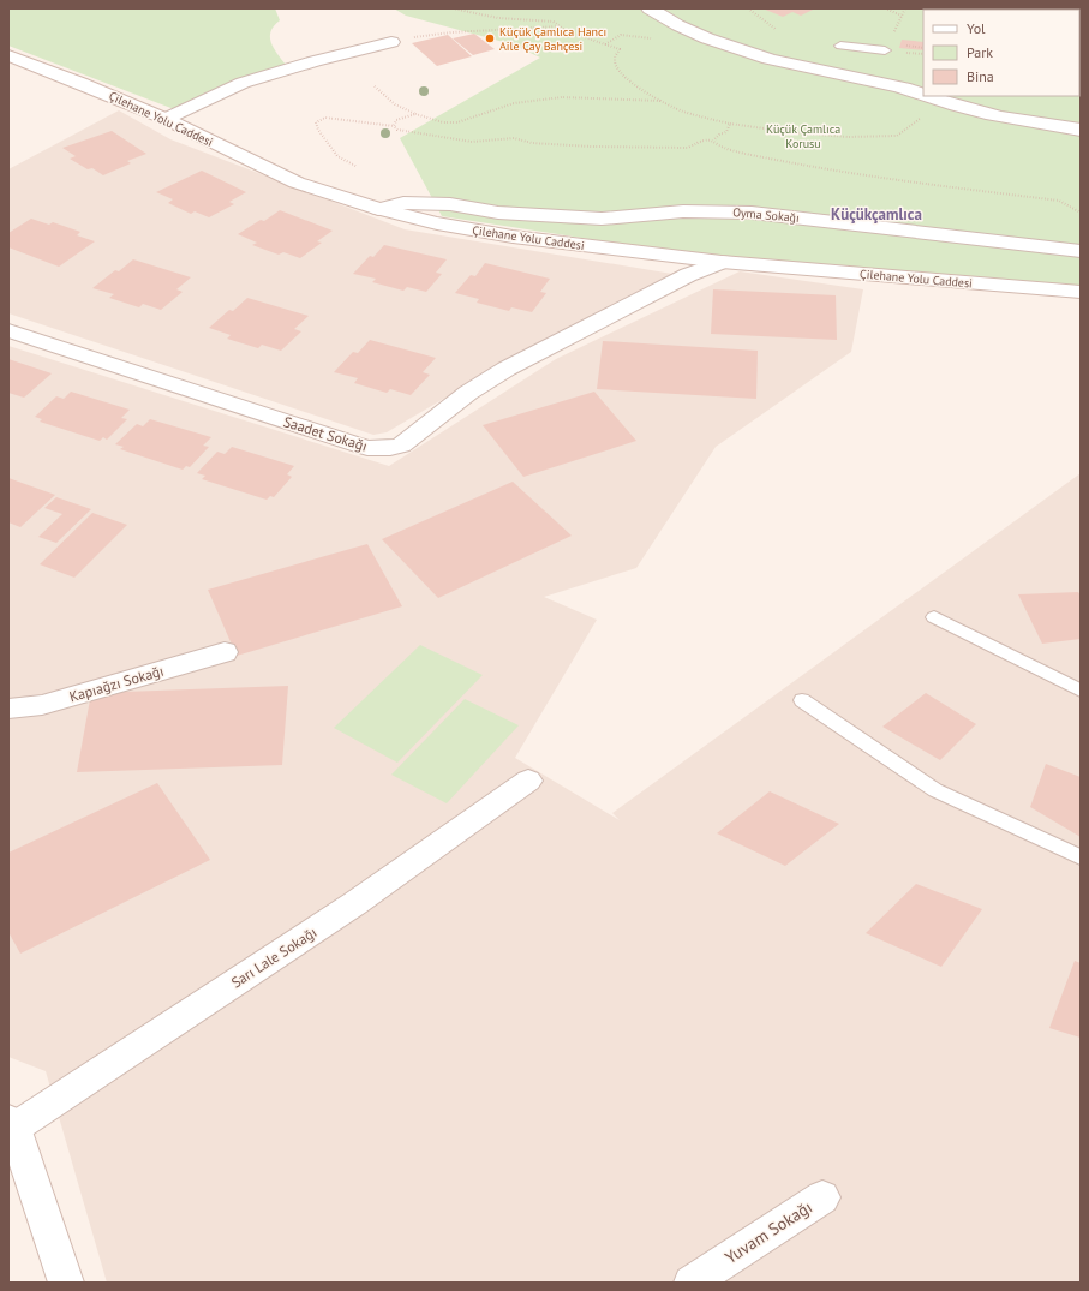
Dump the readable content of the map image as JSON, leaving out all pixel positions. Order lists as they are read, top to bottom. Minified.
{"streets":{"street":["Çilehane Yolu Caddesi","Oyma Sokağı","Saadet Sokağı","Kapıağzı Sokağı","Sarı Lale Sokağı","Yuvam Sokağı"]},"crossings":[["Çilehane Yolu Caddesi","Oyma Sokağı"],["Çilehane Yolu Caddesi","Saadet Sokağı"]],"districts":["Küçükçamlıca"],"parks":["Küçük Çamlıca Korusu"],"places":["Küçük Çamlıca Hancı Aile Çay Bahçesi"],"legend":["Yol","Park","Bina"]}
